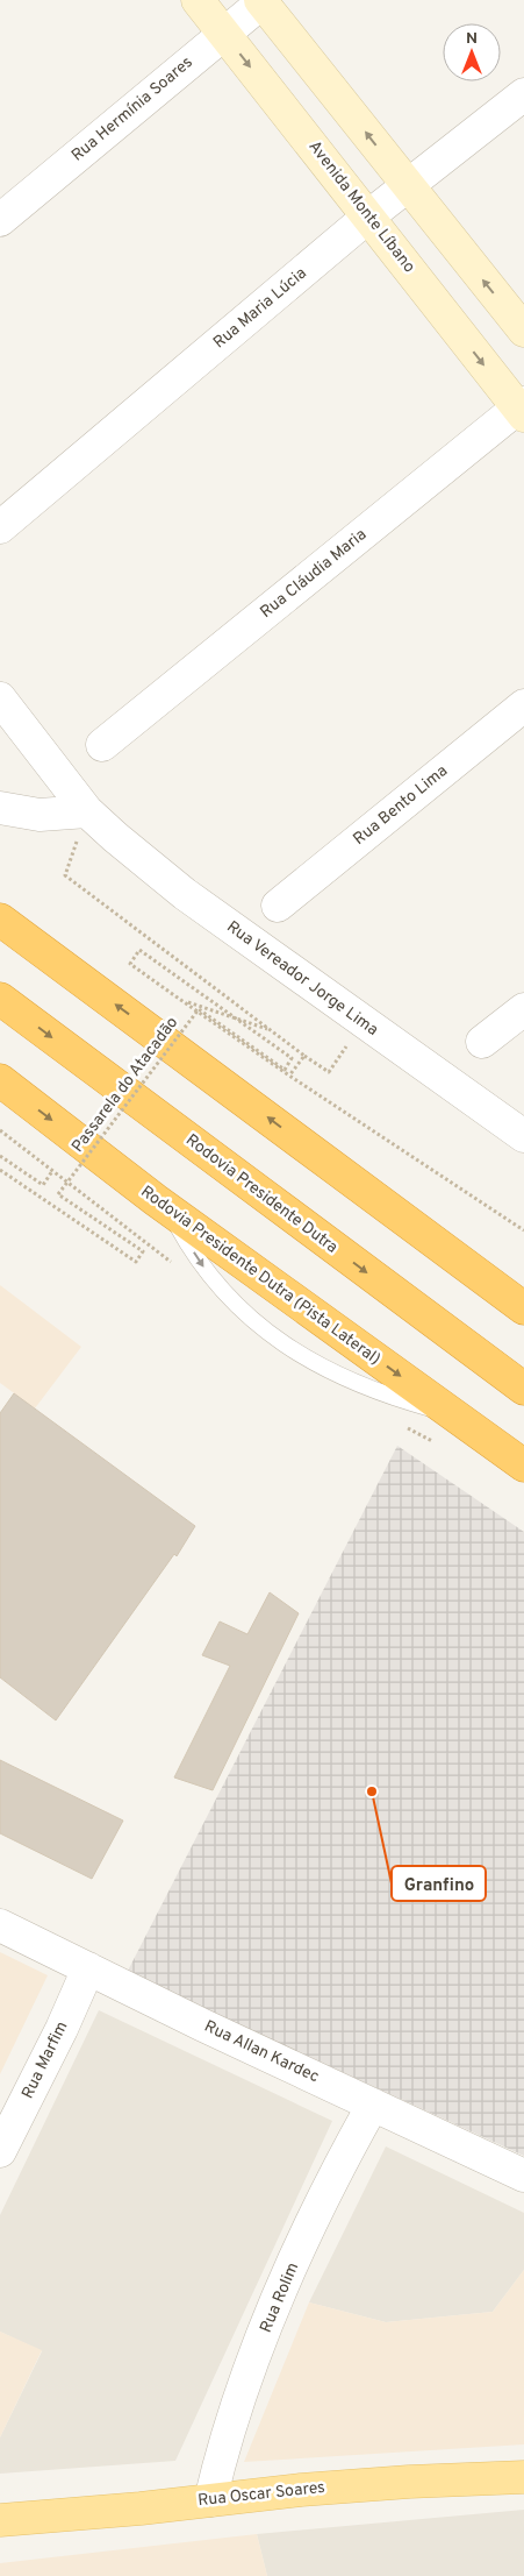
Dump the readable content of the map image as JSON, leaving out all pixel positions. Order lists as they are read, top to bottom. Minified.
{"streets":{"highway":["Rodovia Presidente Dutra","Rodovia Presidente Dutra (Pista Lateral)"],"main road":["Rua Oscar Soares"],"street":["Rua Hermínia Soares","Avenida Monte Líbano","Rua Maria Lúcia","Rua Cláudia Maria","Rua Bento Lima","Rua Vereador Jorge Lima","Rua Allan Kardec","Rua Marfim","Rua Rolim"],"path":["Passarela do Atacadão"]},"crossings":[["Rua Hermínia Soares","Avenida Monte Líbano"],["Avenida Monte Líbano","Rua Maria Lúcia"],["Avenida Monte Líbano","Rua Cláudia Maria"],["Rua Allan Kardec","Rua Marfim"],["Rua Allan Kardec","Rua Rolim"],["Rua Rolim","Rua Oscar Soares"]],"places":["Granfino"],"north":"top"}
